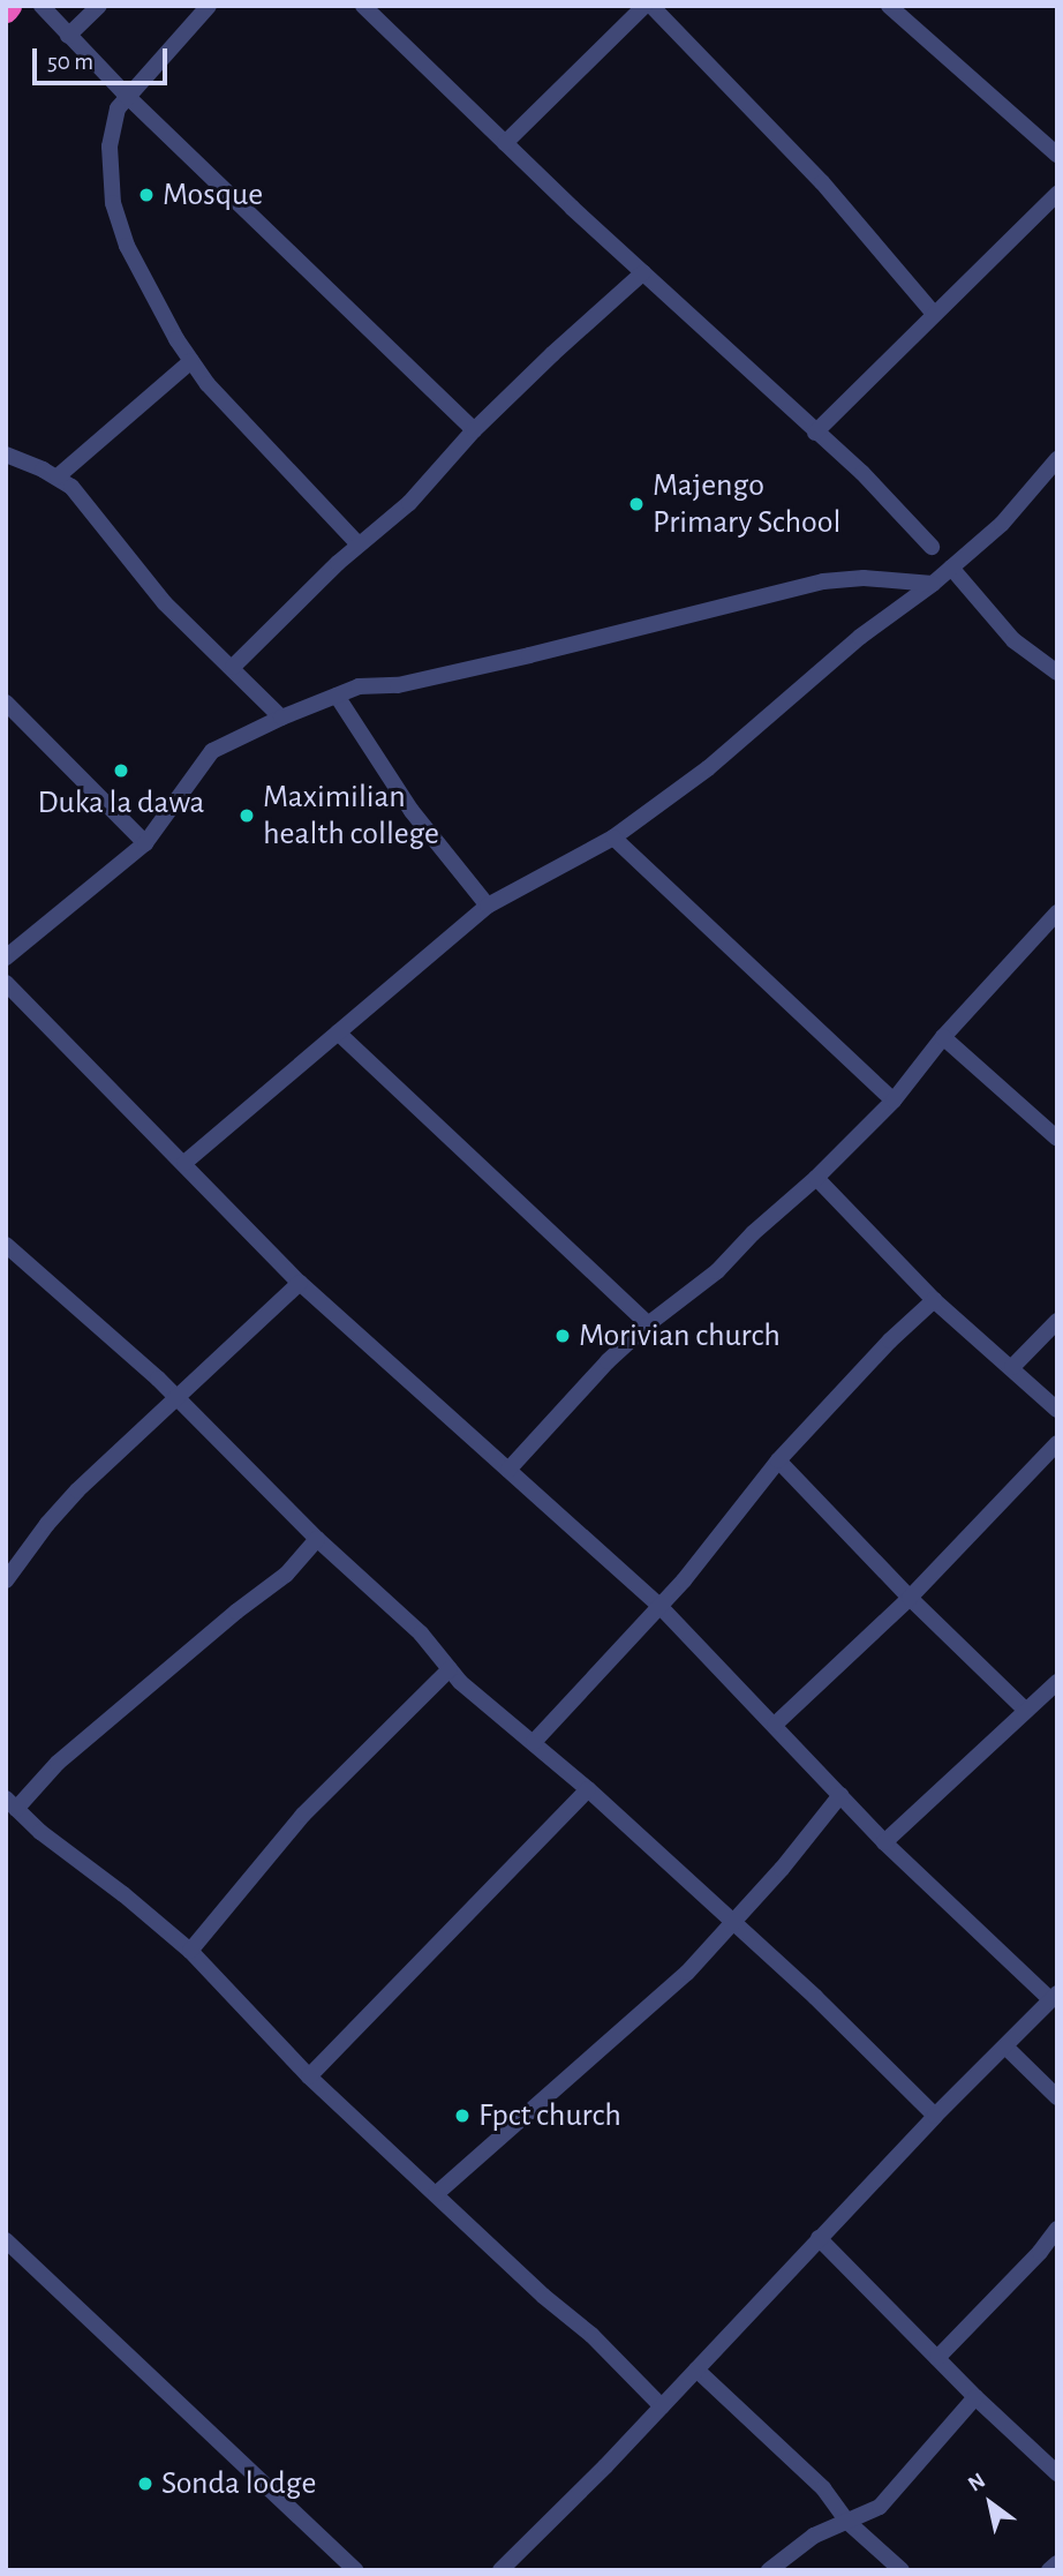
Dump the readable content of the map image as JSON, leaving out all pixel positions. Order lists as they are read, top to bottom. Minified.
{"places":["Mosque","Majengo Primary School","Duka la dawa","Maximilian health college","Morivian church","Fpct church","Sonda lodge"],"scale_bar":"50 m","north":"top left"}
